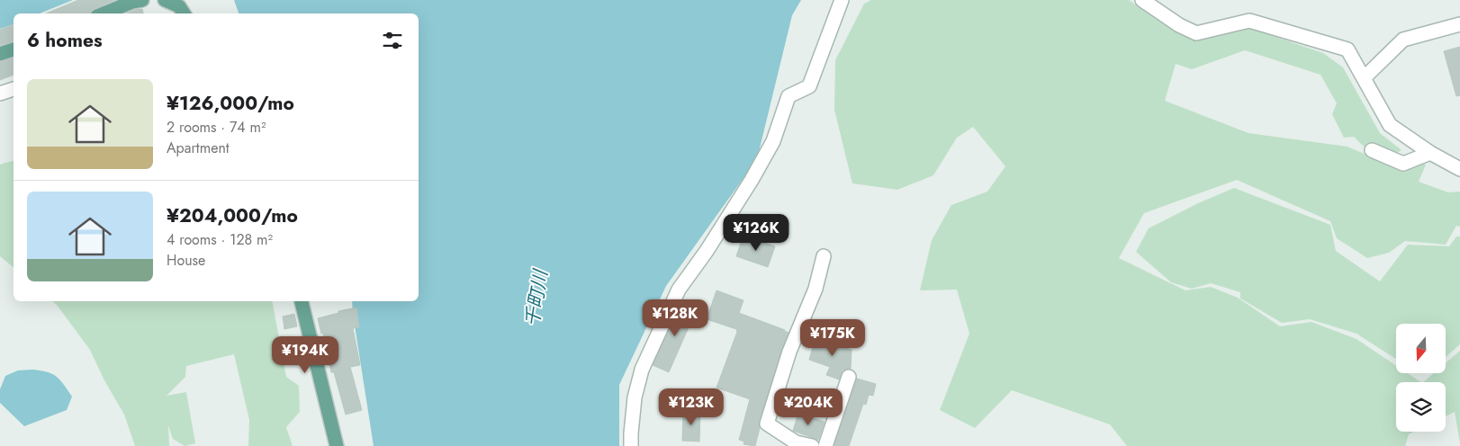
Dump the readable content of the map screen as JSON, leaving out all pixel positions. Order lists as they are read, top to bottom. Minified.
{"water":["千町川"],"north":"bottom","page":{"heading":"6 homes","list":[{"name":"¥126,000/mo","note":"2 rooms · 74 m² · Apartment"},{"name":"¥204,000/mo","note":"4 rooms · 128 m² · House"}],"price":["¥126K","¥128K","¥175K","¥194K","¥123K","¥204K"]}}
